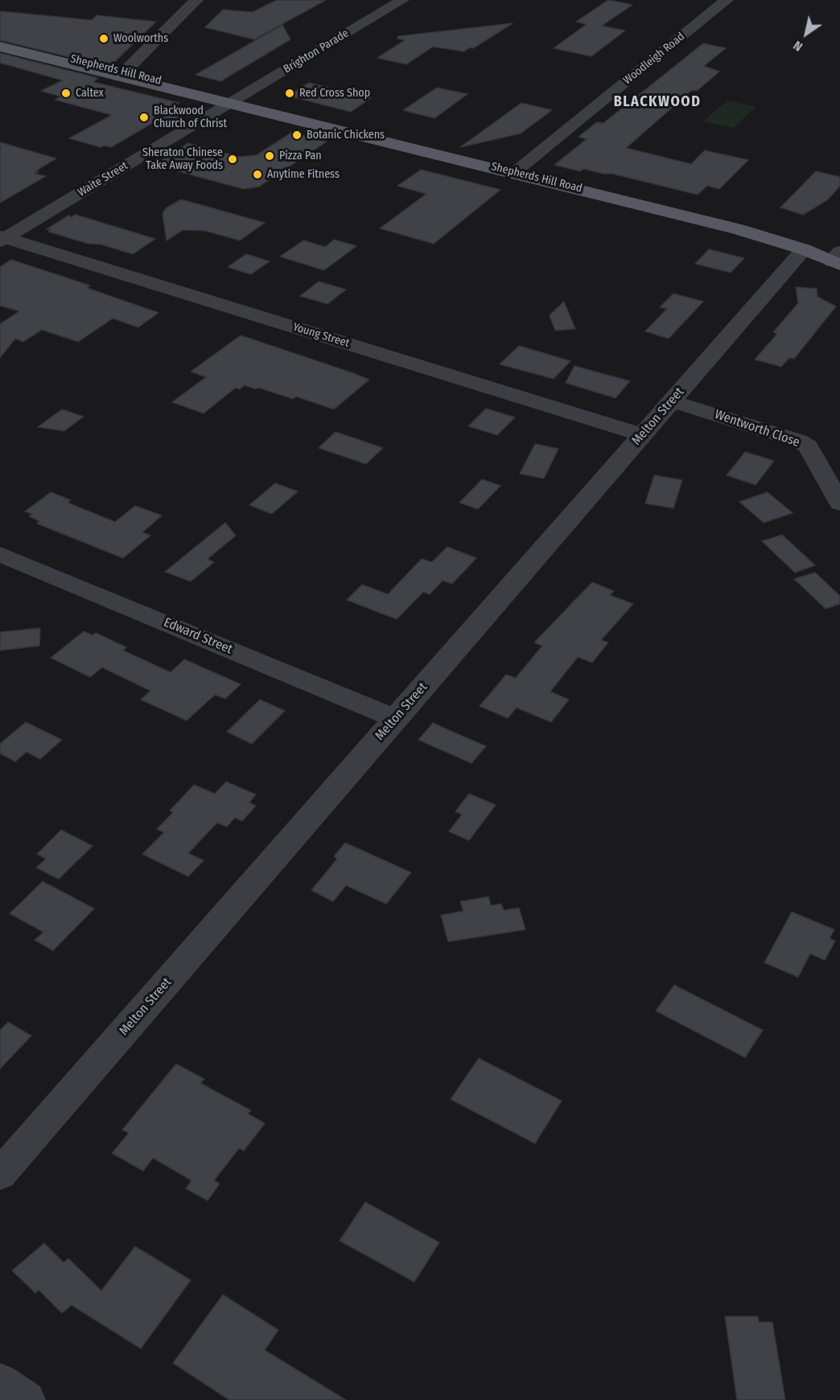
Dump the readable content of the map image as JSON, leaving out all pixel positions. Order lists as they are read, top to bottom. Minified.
{"streets":{"main road":["Shepherds Hill Road"],"street":["Brighton Parade","Woodleigh Road","Waite Street","Young Street","Melton Street","Wentworth Close","Edward Street"]},"crossings":[["Brighton Parade","Shepherds Hill Road"],["Brighton Parade","Waite Street"],["Woodleigh Road","Shepherds Hill Road"],["Shepherds Hill Road","Waite Street"],["Shepherds Hill Road","Melton Street"],["Waite Street","Young Street"],["Young Street","Melton Street"],["Melton Street","Wentworth Close"],["Melton Street","Edward Street"]],"districts":["BLACKWOOD"],"places":["Woolworths","Caltex","Red Cross Shop","Blackwood Church of Christ","Botanic Chickens","Pizza Pan","Sheraton Chinese Take Away Foods","Anytime Fitness"],"north":"bottom left"}
